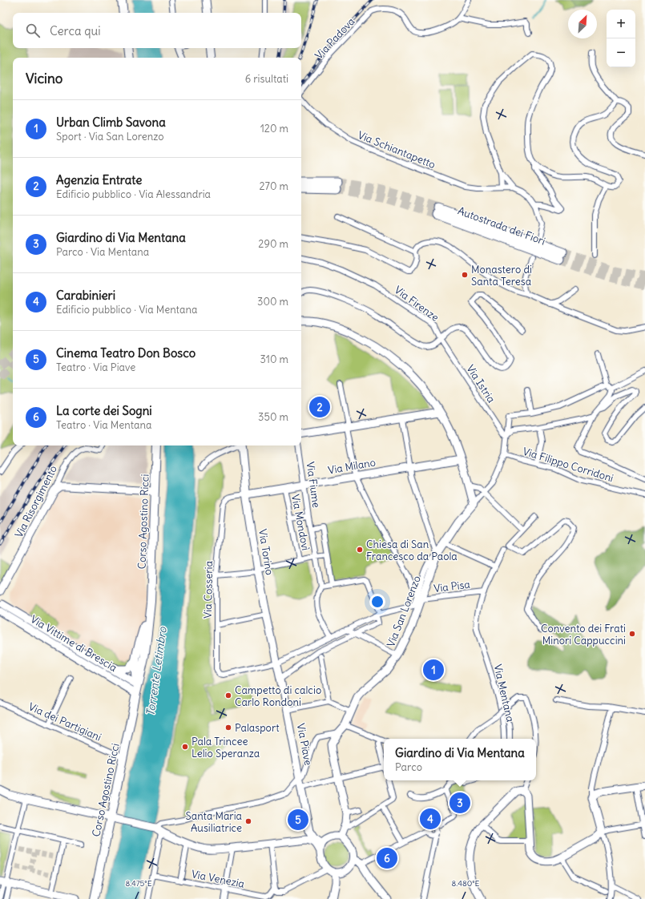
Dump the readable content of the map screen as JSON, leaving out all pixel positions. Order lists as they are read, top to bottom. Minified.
{"streets":{"highway":["Autostrada dei Fiori"],"main road":["Corso Agostino Ricci"],"street":["Via Padova","Via Schiantapetto","Via Firenze","Via Istria","Via Filippo Corridoni","Via Milano","Via Fiume","Via Risorgimento","Via Mondovì","Via Torino","Via Pisa","Via Cosseria","Via San Lorenzo","Via Vittime di Brescia","Via Mentana","Via dei Partigiani","Via Piave","Via Venezia"]},"crossings":[["Via Firenze","Via Istria"],["Via Istria","Via San Lorenzo"],["Via Filippo Corridoni","Via San Lorenzo"],["Via Milano","Via Fiume"],["Via Milano","Via Mondovì"],["Via Milano","Via Torino"],["Via Milano","Via Cosseria"],["Via Risorgimento","Via Vittime di Brescia"],["Corso Agostino Ricci","Via Vittime di Brescia"],["Corso Agostino Ricci","Via dei Partigiani"],["Via Torino","Via Cosseria"],["Via Torino","Via Piave"],["Via Pisa","Via San Lorenzo"],["Via Pisa","Via Mentana"],["Via Cosseria","Via Piave"]],"water":["Torrente Letimbro"],"places":["Monastero di Santa Teresa","Chiesa di San Francesco da Paola","Convento dei Frati Minori Cappuccini","Campetto di calcio Carlo Rondoni","Palasport","Pala Trincee Lelio Speranza","Santa Maria Ausiliatrice"],"north":"top right","page":{"map_buttons":["+","−"],"search":"Cerca qui","heading":["Vicino","6 risultati"],"list":[{"mark":"1","name":"Urban Climb Savona","note":"Sport · Via San Lorenzo","value":"120 m"},{"mark":"2","name":"Agenzia Entrate","note":"Edificio pubblico · Via Alessandria","value":"270 m"},{"mark":"3","name":"Giardino di Via Mentana","note":"Parco · Via Mentana","value":"290 m"},{"mark":"4","name":"Carabinieri","note":"Edificio pubblico · Via Mentana","value":"300 m"},{"mark":"5","name":"Cinema Teatro Don Bosco","note":"Teatro · Via Piave","value":"310 m"},{"mark":"6","name":"La corte dei Sogni","note":"Teatro · Via Mentana","value":"350 m"}],"pins":["2","1","3","4","5","6"],"popup":["Giardino di Via Mentana","Parco"]},"coordinates":["8.475°E","8.480°E"]}
